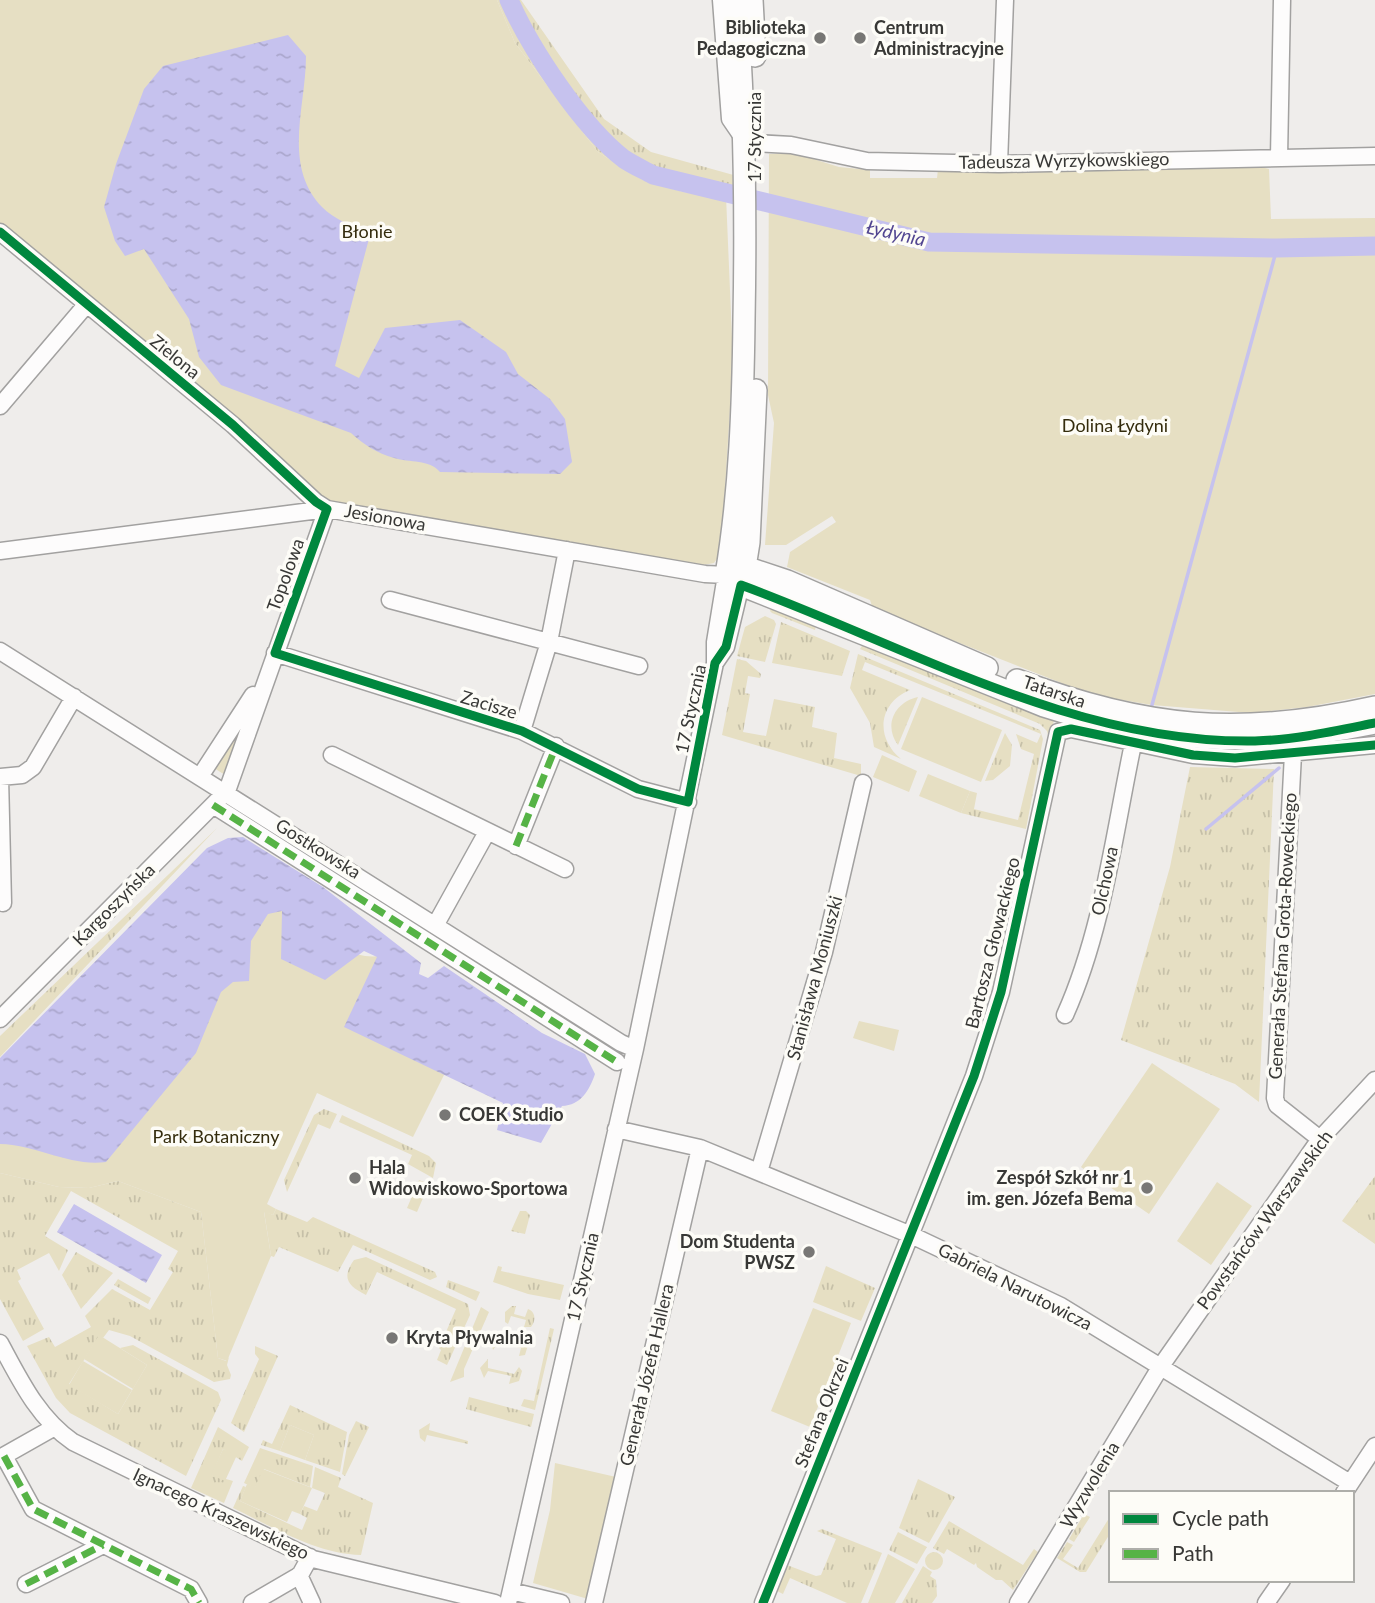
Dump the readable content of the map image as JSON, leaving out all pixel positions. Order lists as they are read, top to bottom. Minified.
{"streets":{"main road":["17 Stycznia","Tatarska"],"street":["Tadeusza Wyrzykowskiego","Zielona","Jesionowa","Topolowa","Zacisze","Gostkowska","Olchowa","Kargoszyńska","Generała Stefana Grota-Roweckiego","Bartosza Głowackiego","Stanisława Moniuszki","Powstańców Warszawskich","Gabriela Narutowicza","Generała Józefa Hallera","Stefana Okrzei","Wyzwolenia","Ignacego Kraszewskiego"]},"crossings":[["17 Stycznia","Tadeusza Wyrzykowskiego"],["17 Stycznia","Jesionowa"],["17 Stycznia","Tatarska"],["17 Stycznia","Zacisze"],["17 Stycznia","Gostkowska"],["17 Stycznia","Gabriela Narutowicza"],["Zielona","Jesionowa"],["Zielona","Topolowa"],["Jesionowa","Topolowa"],["Jesionowa","Tatarska"],["Topolowa","Zacisze"],["Topolowa","Gostkowska"],["Topolowa","Kargoszyńska"],["Tatarska","Olchowa"],["Tatarska","Generała Stefana Grota-Roweckiego"],["Tatarska","Bartosza Głowackiego"],["Gostkowska","Kargoszyńska"],["Generała Stefana Grota-Roweckiego","Powstańców Warszawskich"],["Bartosza Głowackiego","Gabriela Narutowicza"],["Bartosza Głowackiego","Stefana Okrzei"],["Stanisława Moniuszki","Gabriela Narutowicza"],["Powstańców Warszawskich","Gabriela Narutowicza"],["Powstańców Warszawskich","Wyzwolenia"],["Gabriela Narutowicza","Generała Józefa Hallera"],["Gabriela Narutowicza","Stefana Okrzei"],["Gabriela Narutowicza","Wyzwolenia"]],"water":["Łydynia"],"parks":["Błonie","Dolina Łydyni","Park Botaniczny"],"places":["Biblioteka Pedagogiczna","Centrum Administracyjne","COEK Studio","Hala Widowiskowo-Sportowa","Zespół Szkół nr 1 im. gen. Józefa Bema","Dom Studenta PWSZ","Kryta Pływalnia"],"legend":["Cycle path","Path"]}
